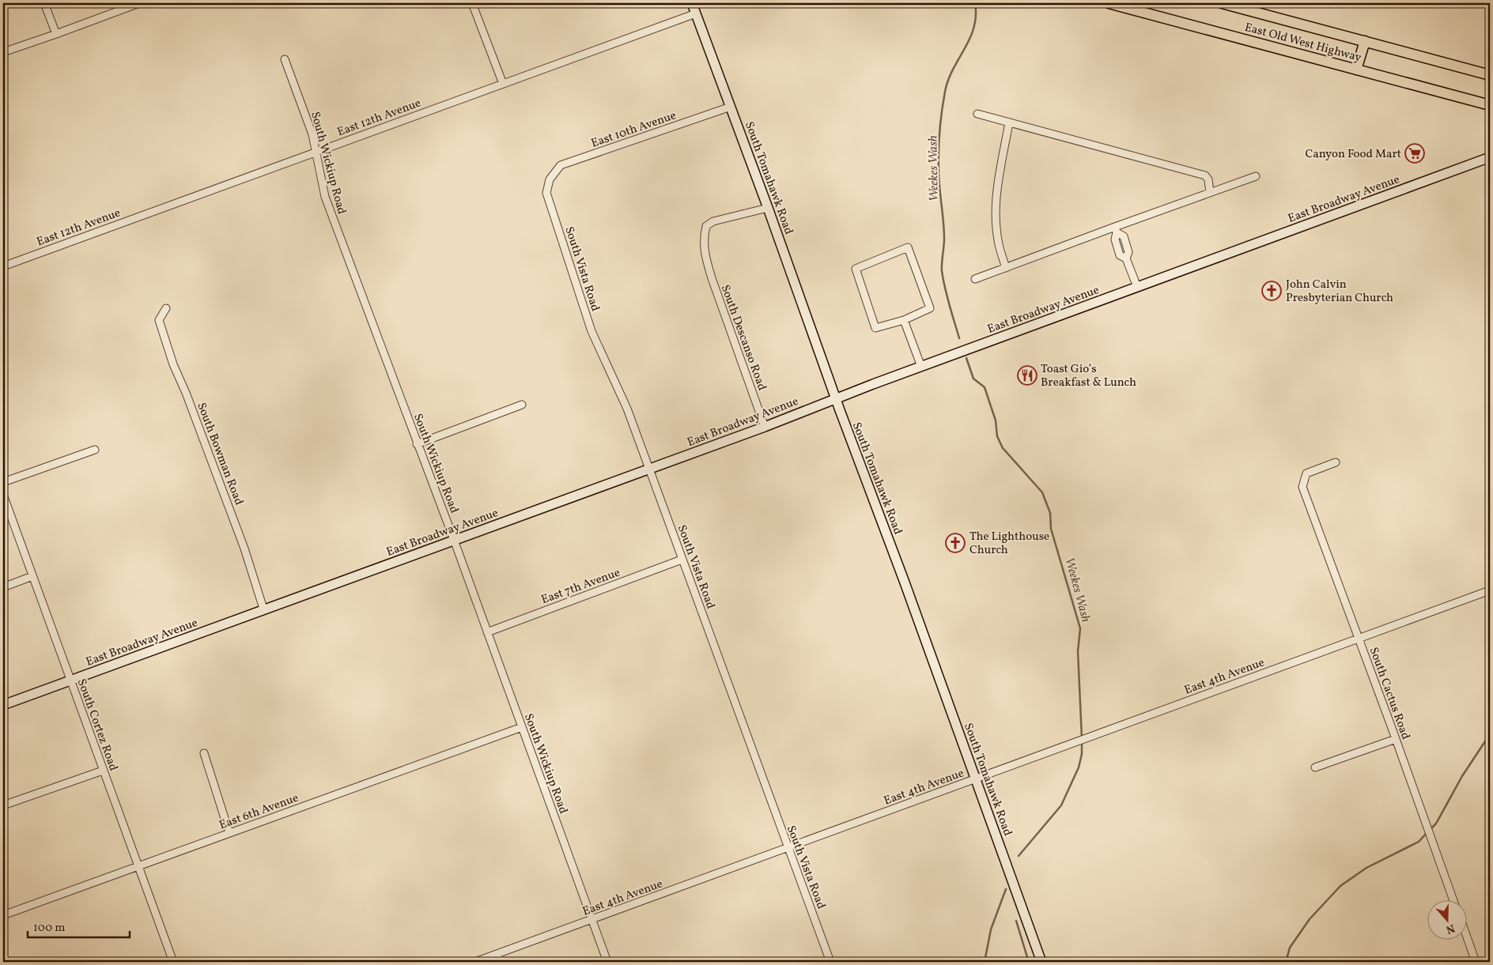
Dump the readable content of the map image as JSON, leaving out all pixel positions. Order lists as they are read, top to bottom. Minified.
{"streets":{"main road":["East Old West Highway","South Tomahawk Road","East Broadway Avenue"],"street":["East 12th Avenue","East 10th Avenue","South Wickiup Road","South Vista Road","South Descanso Road","South Bowman Road","East 7th Avenue","East 4th Avenue","South Cactus Road","South Cortez Road","East 6th Avenue"]},"crossings":[["East 12th Avenue","South Wickiup Road"],["East 12th Avenue","South Tomahawk Road"],["East 10th Avenue","South Tomahawk Road"],["East 10th Avenue","South Vista Road"],["South Wickiup Road","East Broadway Avenue"],["South Wickiup Road","East 7th Avenue"],["South Wickiup Road","East 4th Avenue"],["South Wickiup Road","East 6th Avenue"],["South Tomahawk Road","East Broadway Avenue"],["South Tomahawk Road","South Descanso Road"],["South Tomahawk Road","East 4th Avenue"],["East Broadway Avenue","South Vista Road"],["East Broadway Avenue","South Descanso Road"],["East Broadway Avenue","South Bowman Road"],["East Broadway Avenue","South Cortez Road"],["South Vista Road","East 7th Avenue"],["South Vista Road","East 4th Avenue"],["East 4th Avenue","South Cactus Road"],["South Cortez Road","East 6th Avenue"]],"water":["Weekes Wash"],"places":{"supermarket":["Canyon Food Mart"],"church":["John Calvin Presbyterian Church","The Lighthouse Church"],"restaurant":["Toast Gio’s Breakfast & Lunch"]},"scale_bar":"100 m","north":"bottom"}
